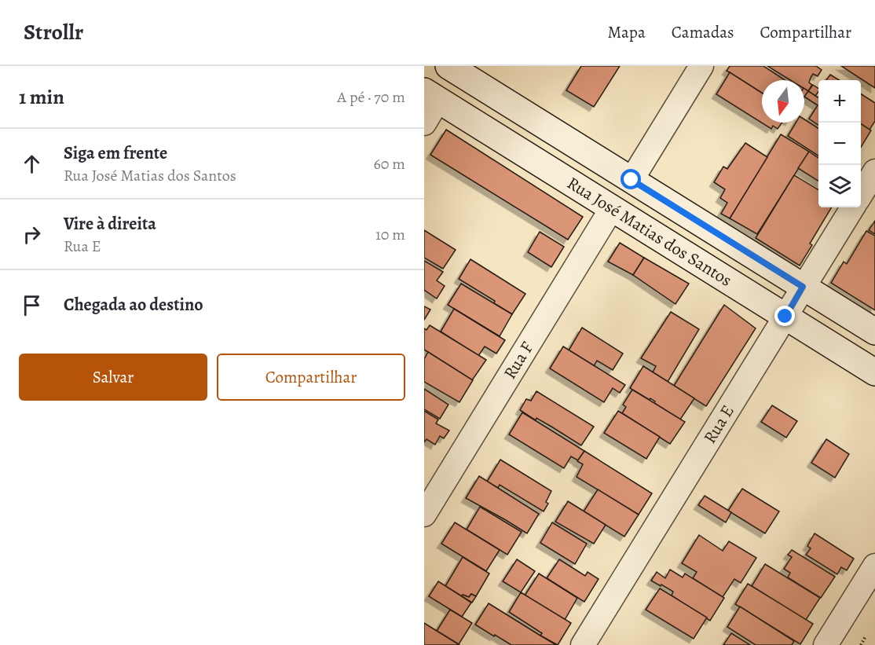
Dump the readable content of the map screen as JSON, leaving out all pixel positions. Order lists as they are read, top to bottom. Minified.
{"streets":{"main road":["Rua José Matias dos Santos"],"street":["Rua F","Rua E"]},"crossings":[["Rua José Matias dos Santos","Rua F"],["Rua José Matias dos Santos","Rua E"]],"north":"bottom","page":{"header":"Strollr","nav":["Mapa","Camadas","Compartilhar"],"heading":["1 min","A pé · 70 m"],"map_buttons":["+","−"],"list":[["Siga em frente","Rua José Matias dos Santos","60 m"],["Vire à direita","Rua E","10 m"],"Chegada ao destino"],"buttons":["Salvar","Compartilhar"]}}
